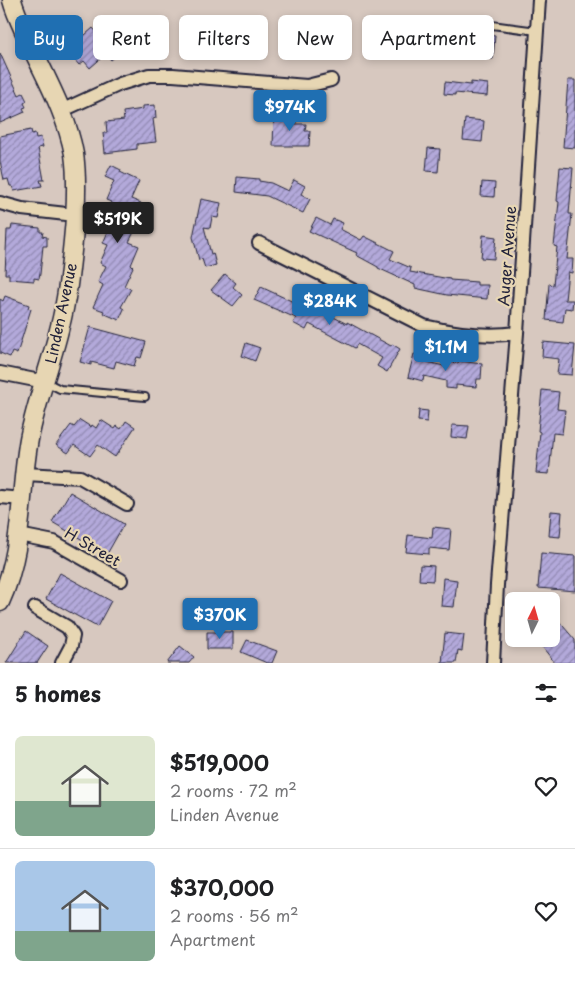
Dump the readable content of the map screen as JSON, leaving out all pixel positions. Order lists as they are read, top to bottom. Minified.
{"streets":{"street":["Auger Avenue","Linden Avenue","H Street"]},"crossings":[["Linden Avenue","H Street"]],"north":"top","page":{"chip":["Buy","Rent","Filters","New","Apartment"],"price":["$974K","$519K","$284K","$1.1M","$370K"],"heading":"5 homes","list":[{"name":"$519,000","note":"2 rooms · 72 m² · Linden Avenue"},{"name":"$370,000","note":"2 rooms · 56 m² · Apartment"}]}}
